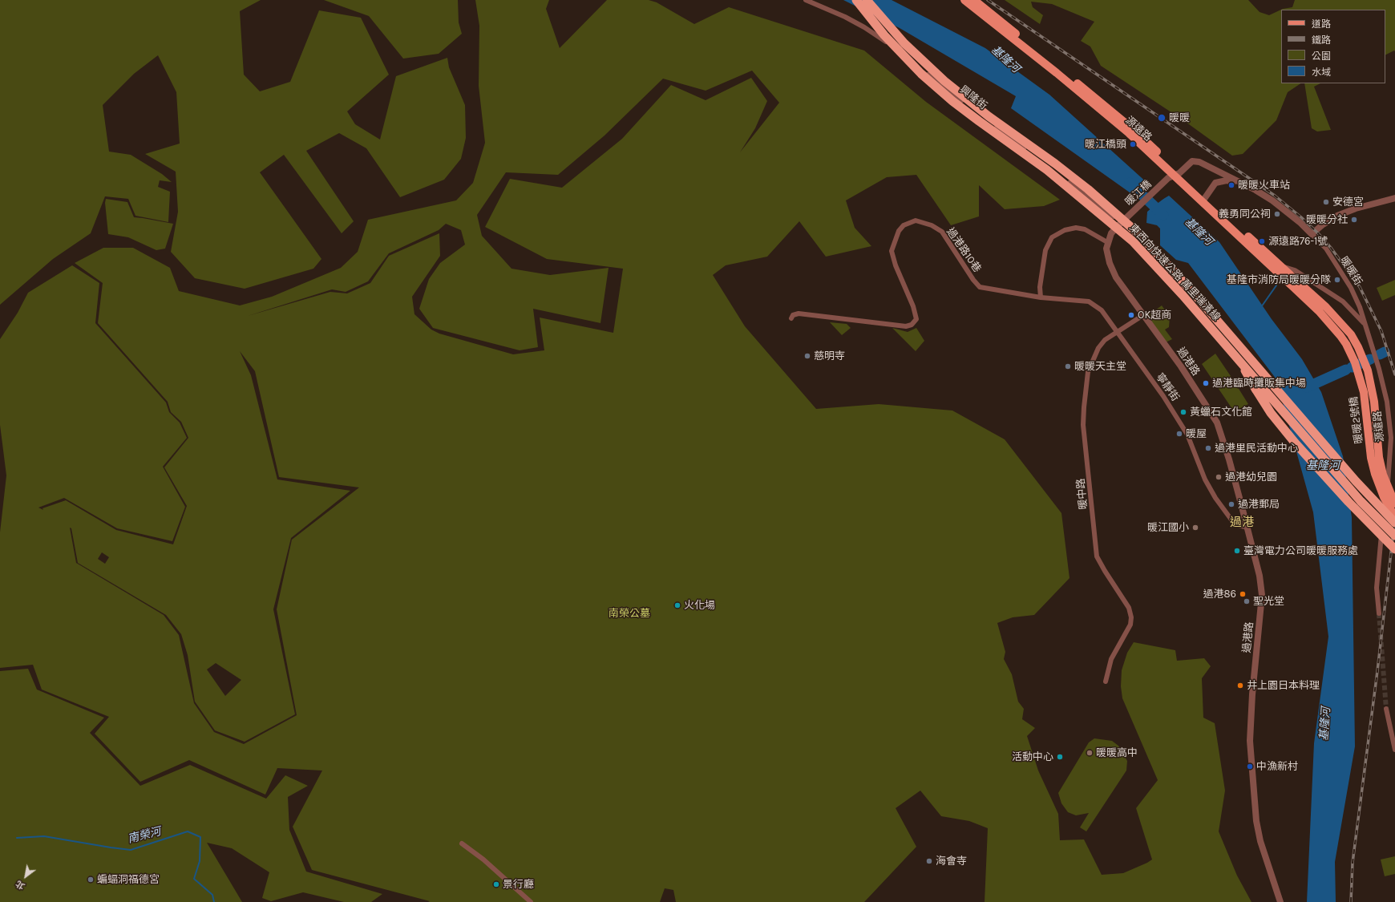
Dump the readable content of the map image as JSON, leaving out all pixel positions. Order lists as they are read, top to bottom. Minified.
{"streets":{"highway":["東西向快速公路 萬里瑞濱線"],"main road":["源遠路","暖暖2號橋"],"street":["興隆街","暖江橋","過港路10巷","暖暖街","過港路","寧靜街","暖中路"]},"crossings":[["興隆街","暖江橋"],["源遠路","暖江橋"],["源遠路","暖暖街"],["源遠路","暖暖2號橋"],["暖江橋","暖暖街"],["過港路10巷","寧靜街"],["過港路","寧靜街"],["過港路","暖中路"],["寧靜街","暖中路"]],"districts":["過港"],"water":["基隆河","南榮河"],"parks":["南榮公墓"],"places":["暖暖","暖江橋頭","暖暖火車站","安德宮","義勇同公祠","暖暖分社","源遠路76-1號","基隆市消防局暖暖分隊","OK超商","慈明寺","暖暖天主堂","過港臨時攤販集中場","黃蠟石文化館","暖屋","過港里民活動中心","過港幼兒園","過港郵局","暖江國小","臺灣電力公司暖暖服務處","過港86","聖光堂","火化場","井上園日本料理","暖暖高中","活動中心","中漁新村","海會寺","蝙蝠洞福德宮","景行廳"],"legend":["道路","鐵路","公園","水域"],"north":"bottom left"}
